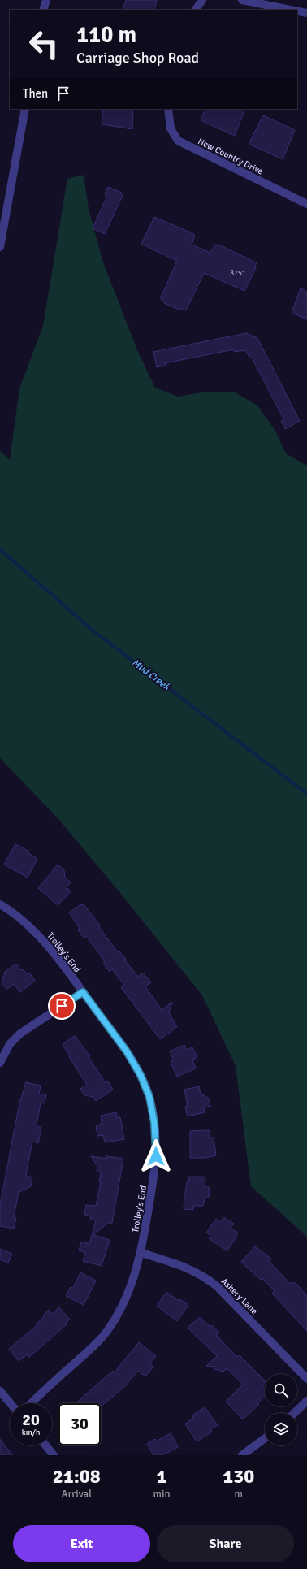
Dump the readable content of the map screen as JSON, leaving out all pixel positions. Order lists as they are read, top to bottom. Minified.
{"streets":{"street":["New Country Drive","Trolley's End","Ashery Lane"]},"crossings":[["Trolley's End","Ashery Lane"]],"water":["Mud Creek"],"house_numbers":["8751"],"page":{"turn":["110 m","Carriage Shop Road"],"then":"Then","speed":"20 km/h","limit":"30","eta":["21:08","Arrival","1","min","130","m"],"buttons":["Exit","Share"]}}
